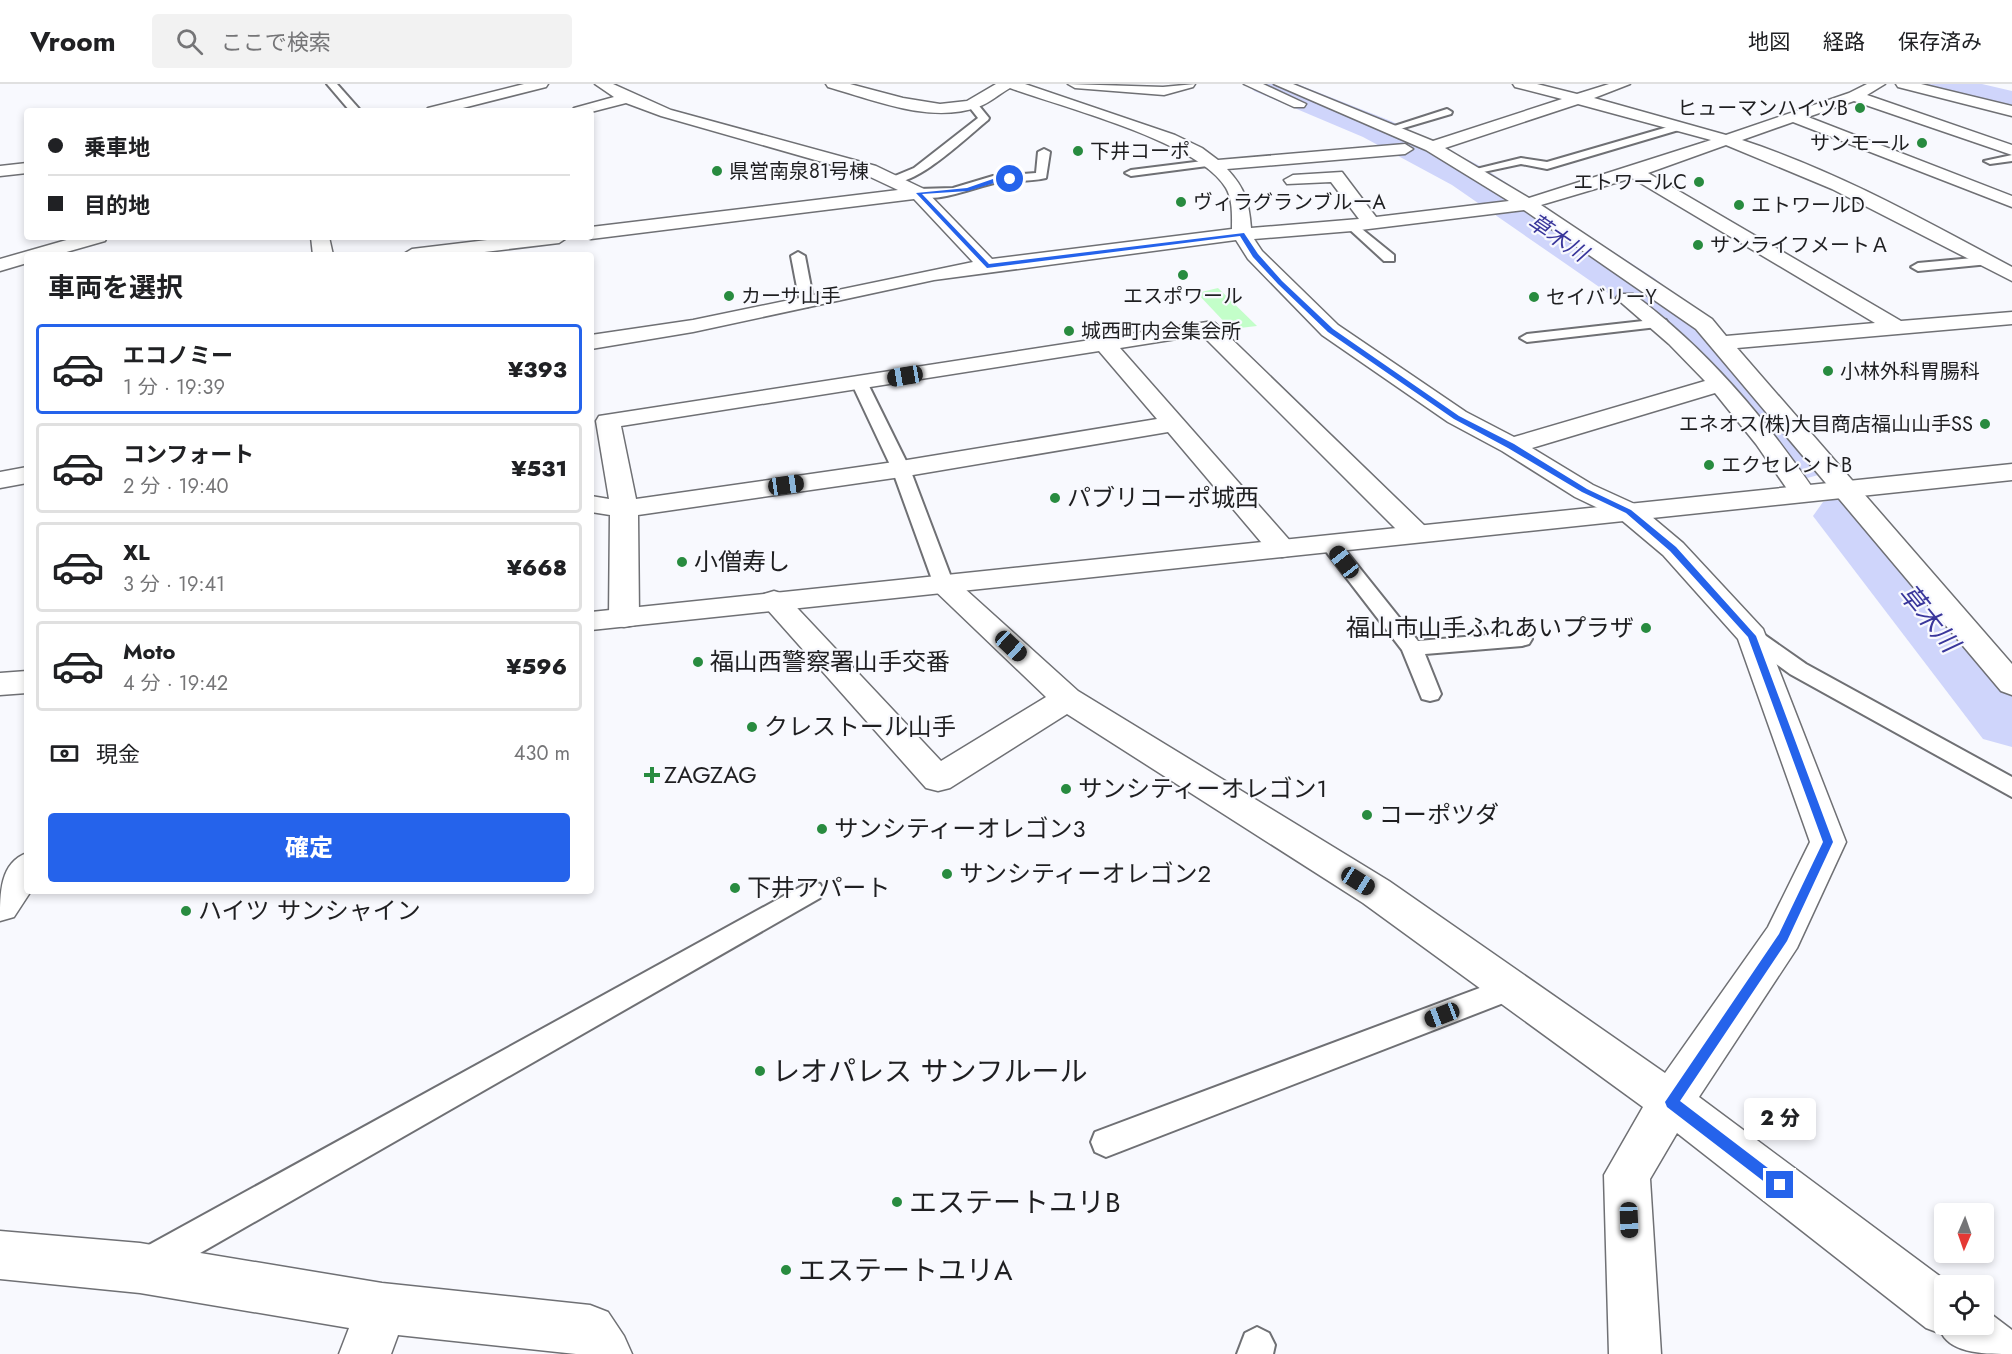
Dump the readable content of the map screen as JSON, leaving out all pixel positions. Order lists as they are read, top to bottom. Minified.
{"water":["草木川"],"places":{"other":["ヒューマンハイツB","サンモール","下井コーポ","県営南泉81号棟","エトワールC","ヴィラグランブルーA","エトワールD","サンライフメートＡ","エスポワール","カーサ山手","セイバリーY","城西町内会集会所","小林外科胃腸科","エネオス(株)大目商店福山山手SS","エクセレントB","パブリコーポ城西","小僧寿し","福山市山手ふれあいプラザ","福山西警察署山手交番","クレストール山手","サンシティーオレゴン1","コーポツダ","サンシティーオレゴン3","サンシティーオレゴン2","下井アパート","ハイツ サンシャイン","レオパレス サンフルール","エステートユリB","エステートユリA"],"health":["ZAGZAG"]},"north":"bottom","page":{"header":"Vroom","search":"ここで検索","nav":["地図","経路","保存済み"],"banner":["乗車地","目的地"],"heading":"車両を選択","list":[{"name":"エコノミー","note":"1 分 · 19:39","value":"¥393"},{"name":"コンフォート","note":"2 分 · 19:40","value":"¥531"},{"name":"XL","note":"3 分 · 19:41","value":"¥668"},{"name":"Moto","note":"4 分 · 19:42","value":"¥596"}],"pay":["現金","430 m"],"buttons":"確定","bubble":"2 分"}}
